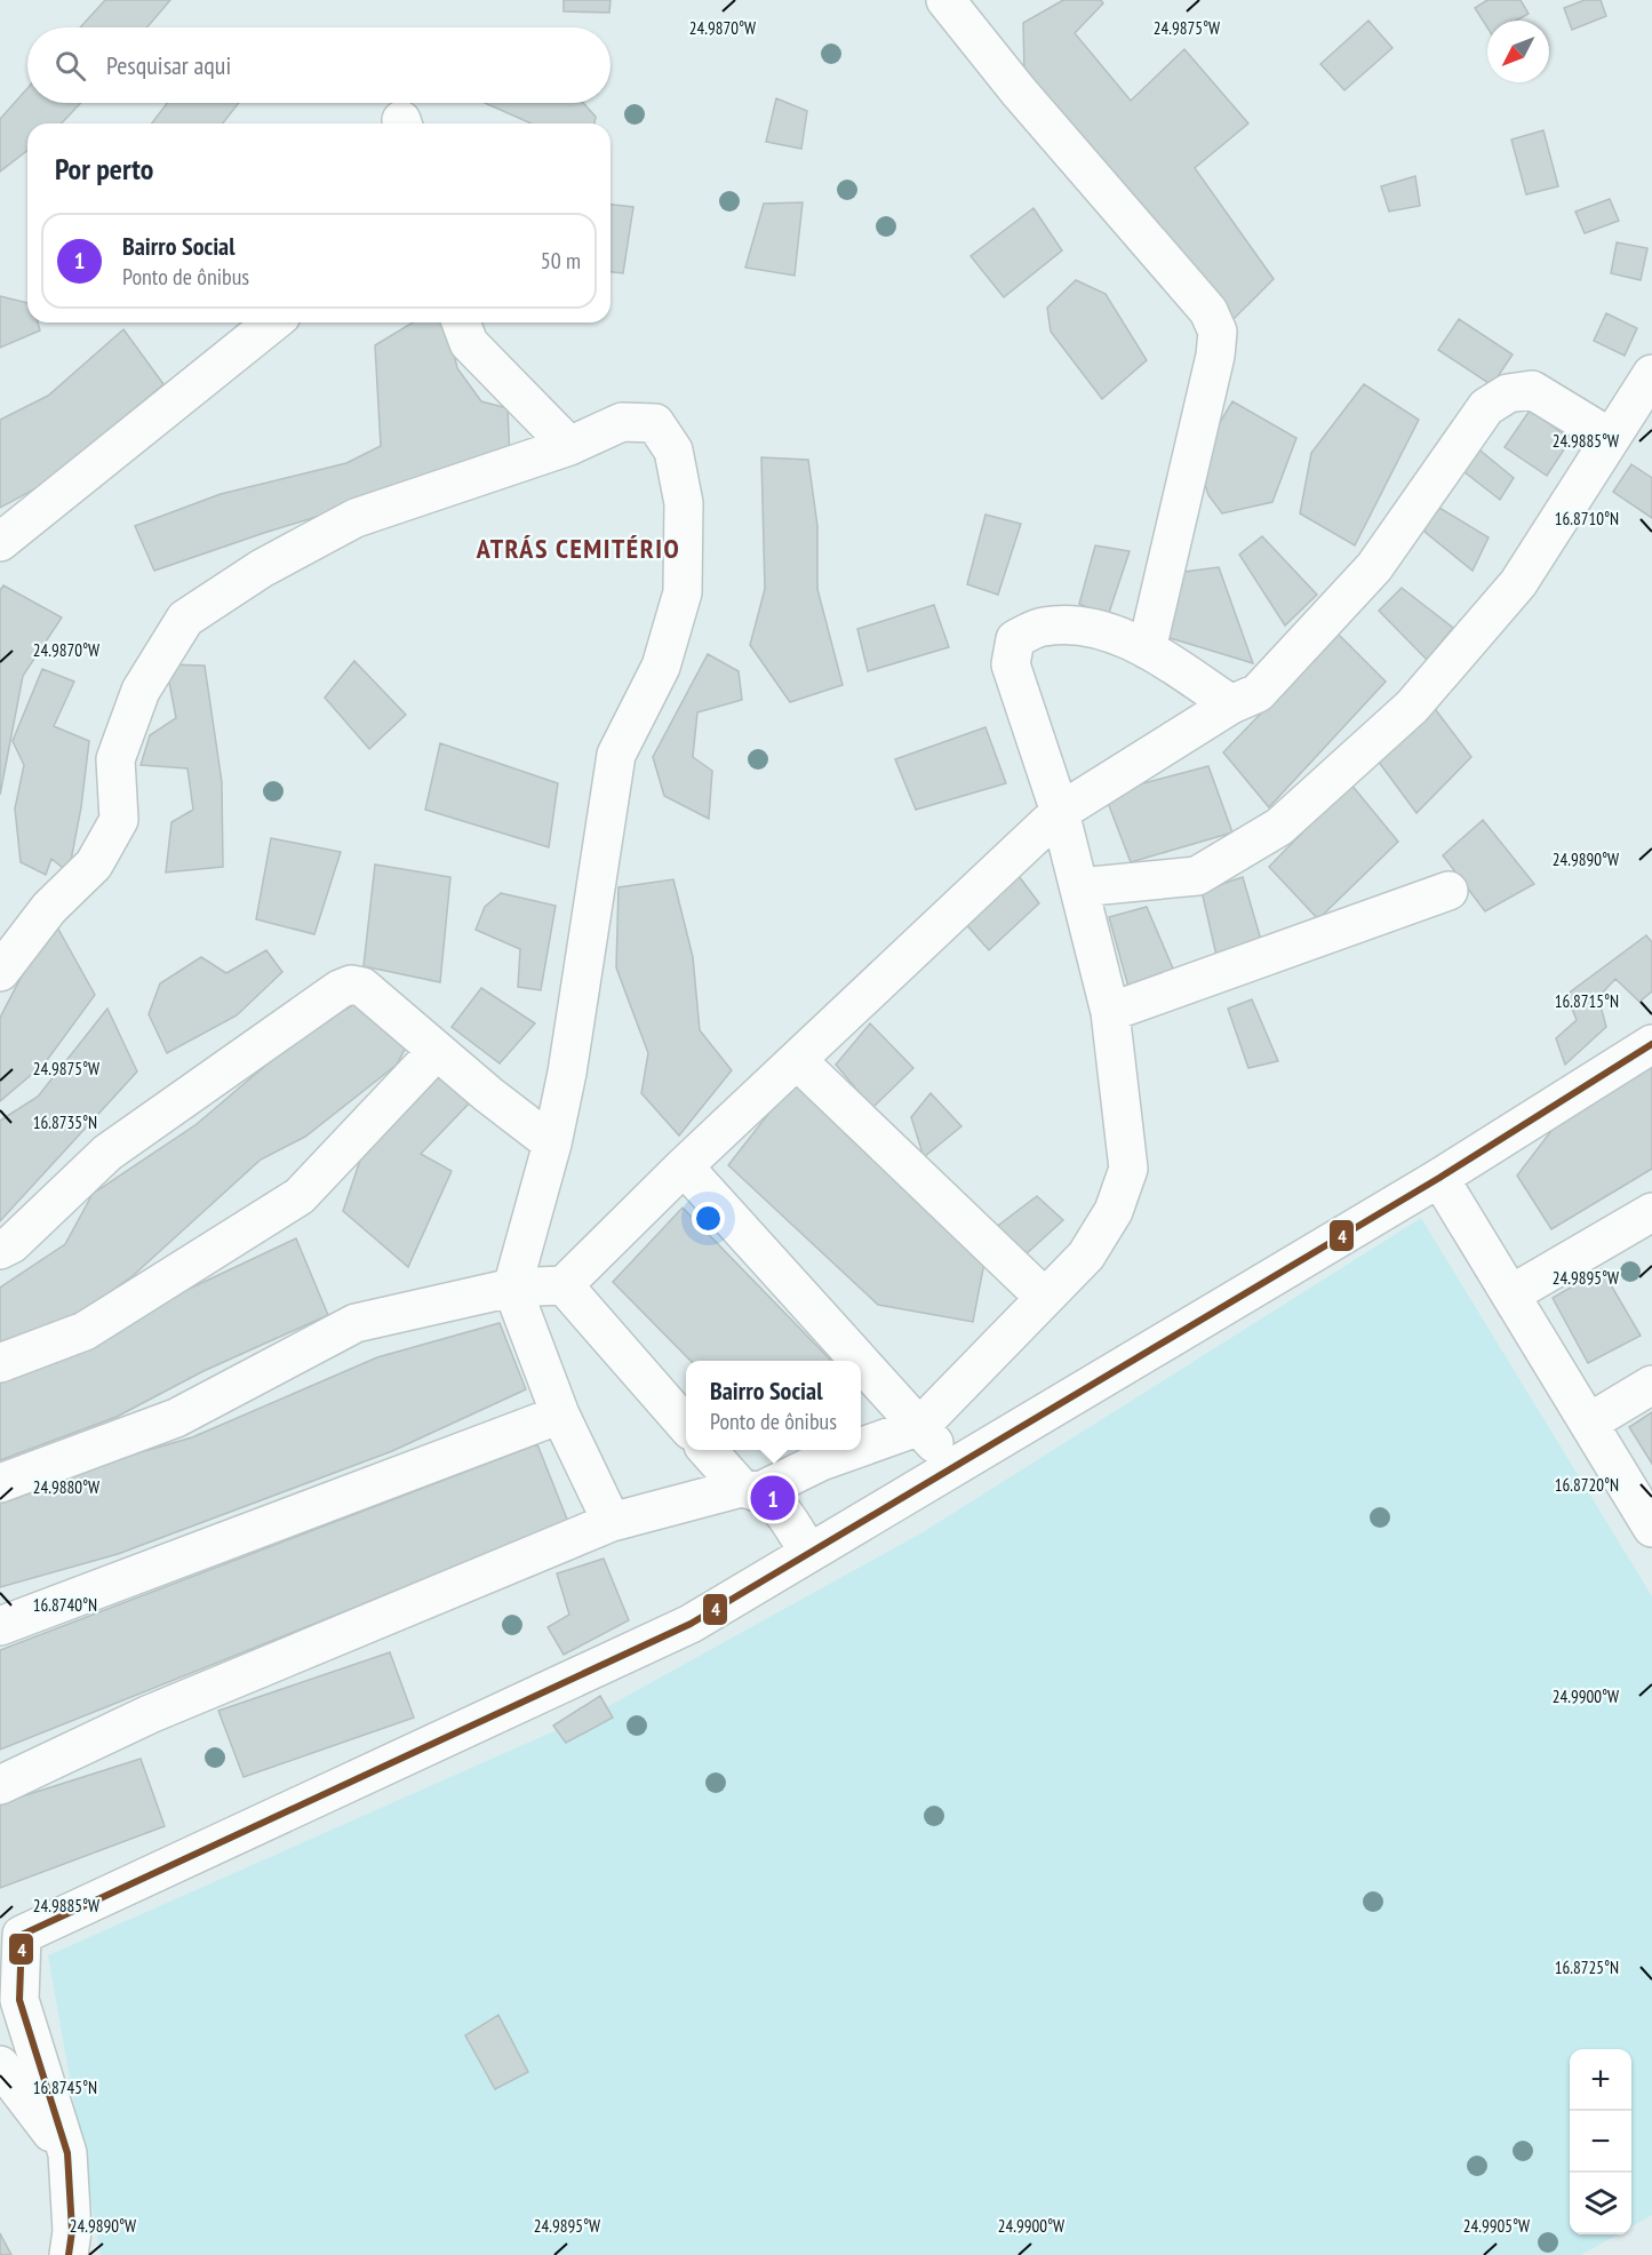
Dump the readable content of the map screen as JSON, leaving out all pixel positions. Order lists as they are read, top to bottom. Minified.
{"districts":["ATRÁS CEMITÉRIO"],"lines":["transit line 4"],"north":"bottom left","page":{"search":"Pesquisar aqui","heading":"Por perto","list":[{"mark":"1","name":"Bairro Social","note":"Ponto de ônibus","value":"50 m"}],"popup":["Bairro Social","Ponto de ônibus"],"pins":"1","map_buttons":["+","−"]},"coordinates":["24.9870°W","24.9875°W","24.9885°W","16.8710°N","24.9890°W","16.8715°N","16.8735°N","24.9895°W","16.8720°N","24.9880°W","16.8740°N","24.9900°W","16.8725°N","16.8745°N","24.9905°W"]}
